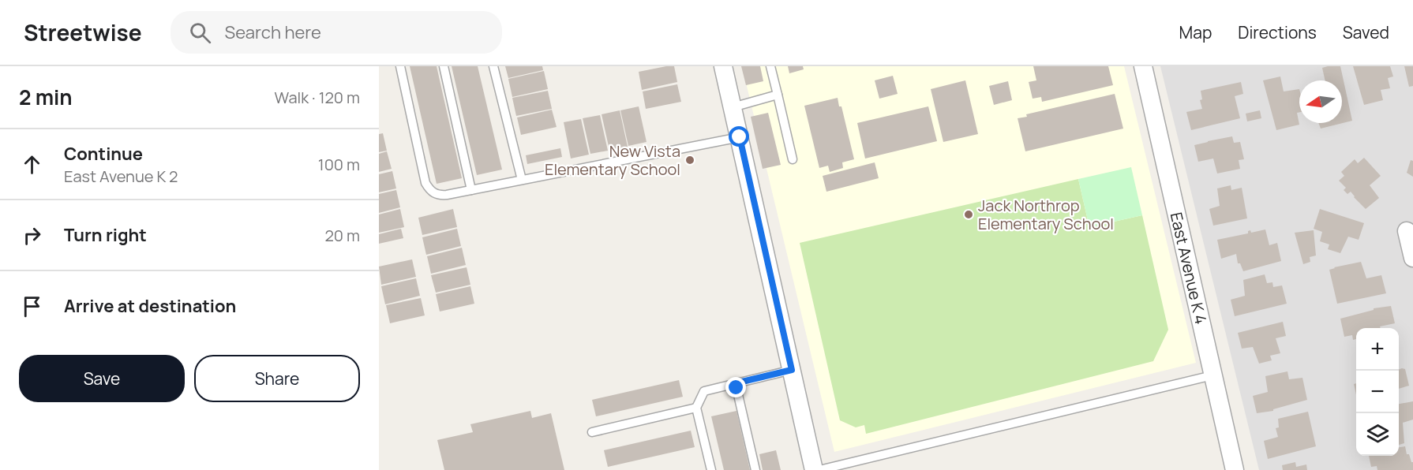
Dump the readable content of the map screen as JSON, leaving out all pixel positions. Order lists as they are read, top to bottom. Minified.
{"streets":{"street":["East Avenue K 4"]},"places":["New Vista Elementary School","Jack Northrop Elementary School"],"north":"left","page":{"header":"Streetwise","search":"Search here","nav":["Map","Directions","Saved"],"heading":["2 min","Walk · 120 m"],"list":[["Continue","East Avenue K 2","100 m"],["Turn right","20 m"],"Arrive at destination"],"map_buttons":["+","−"],"buttons":["Save","Share"]}}
